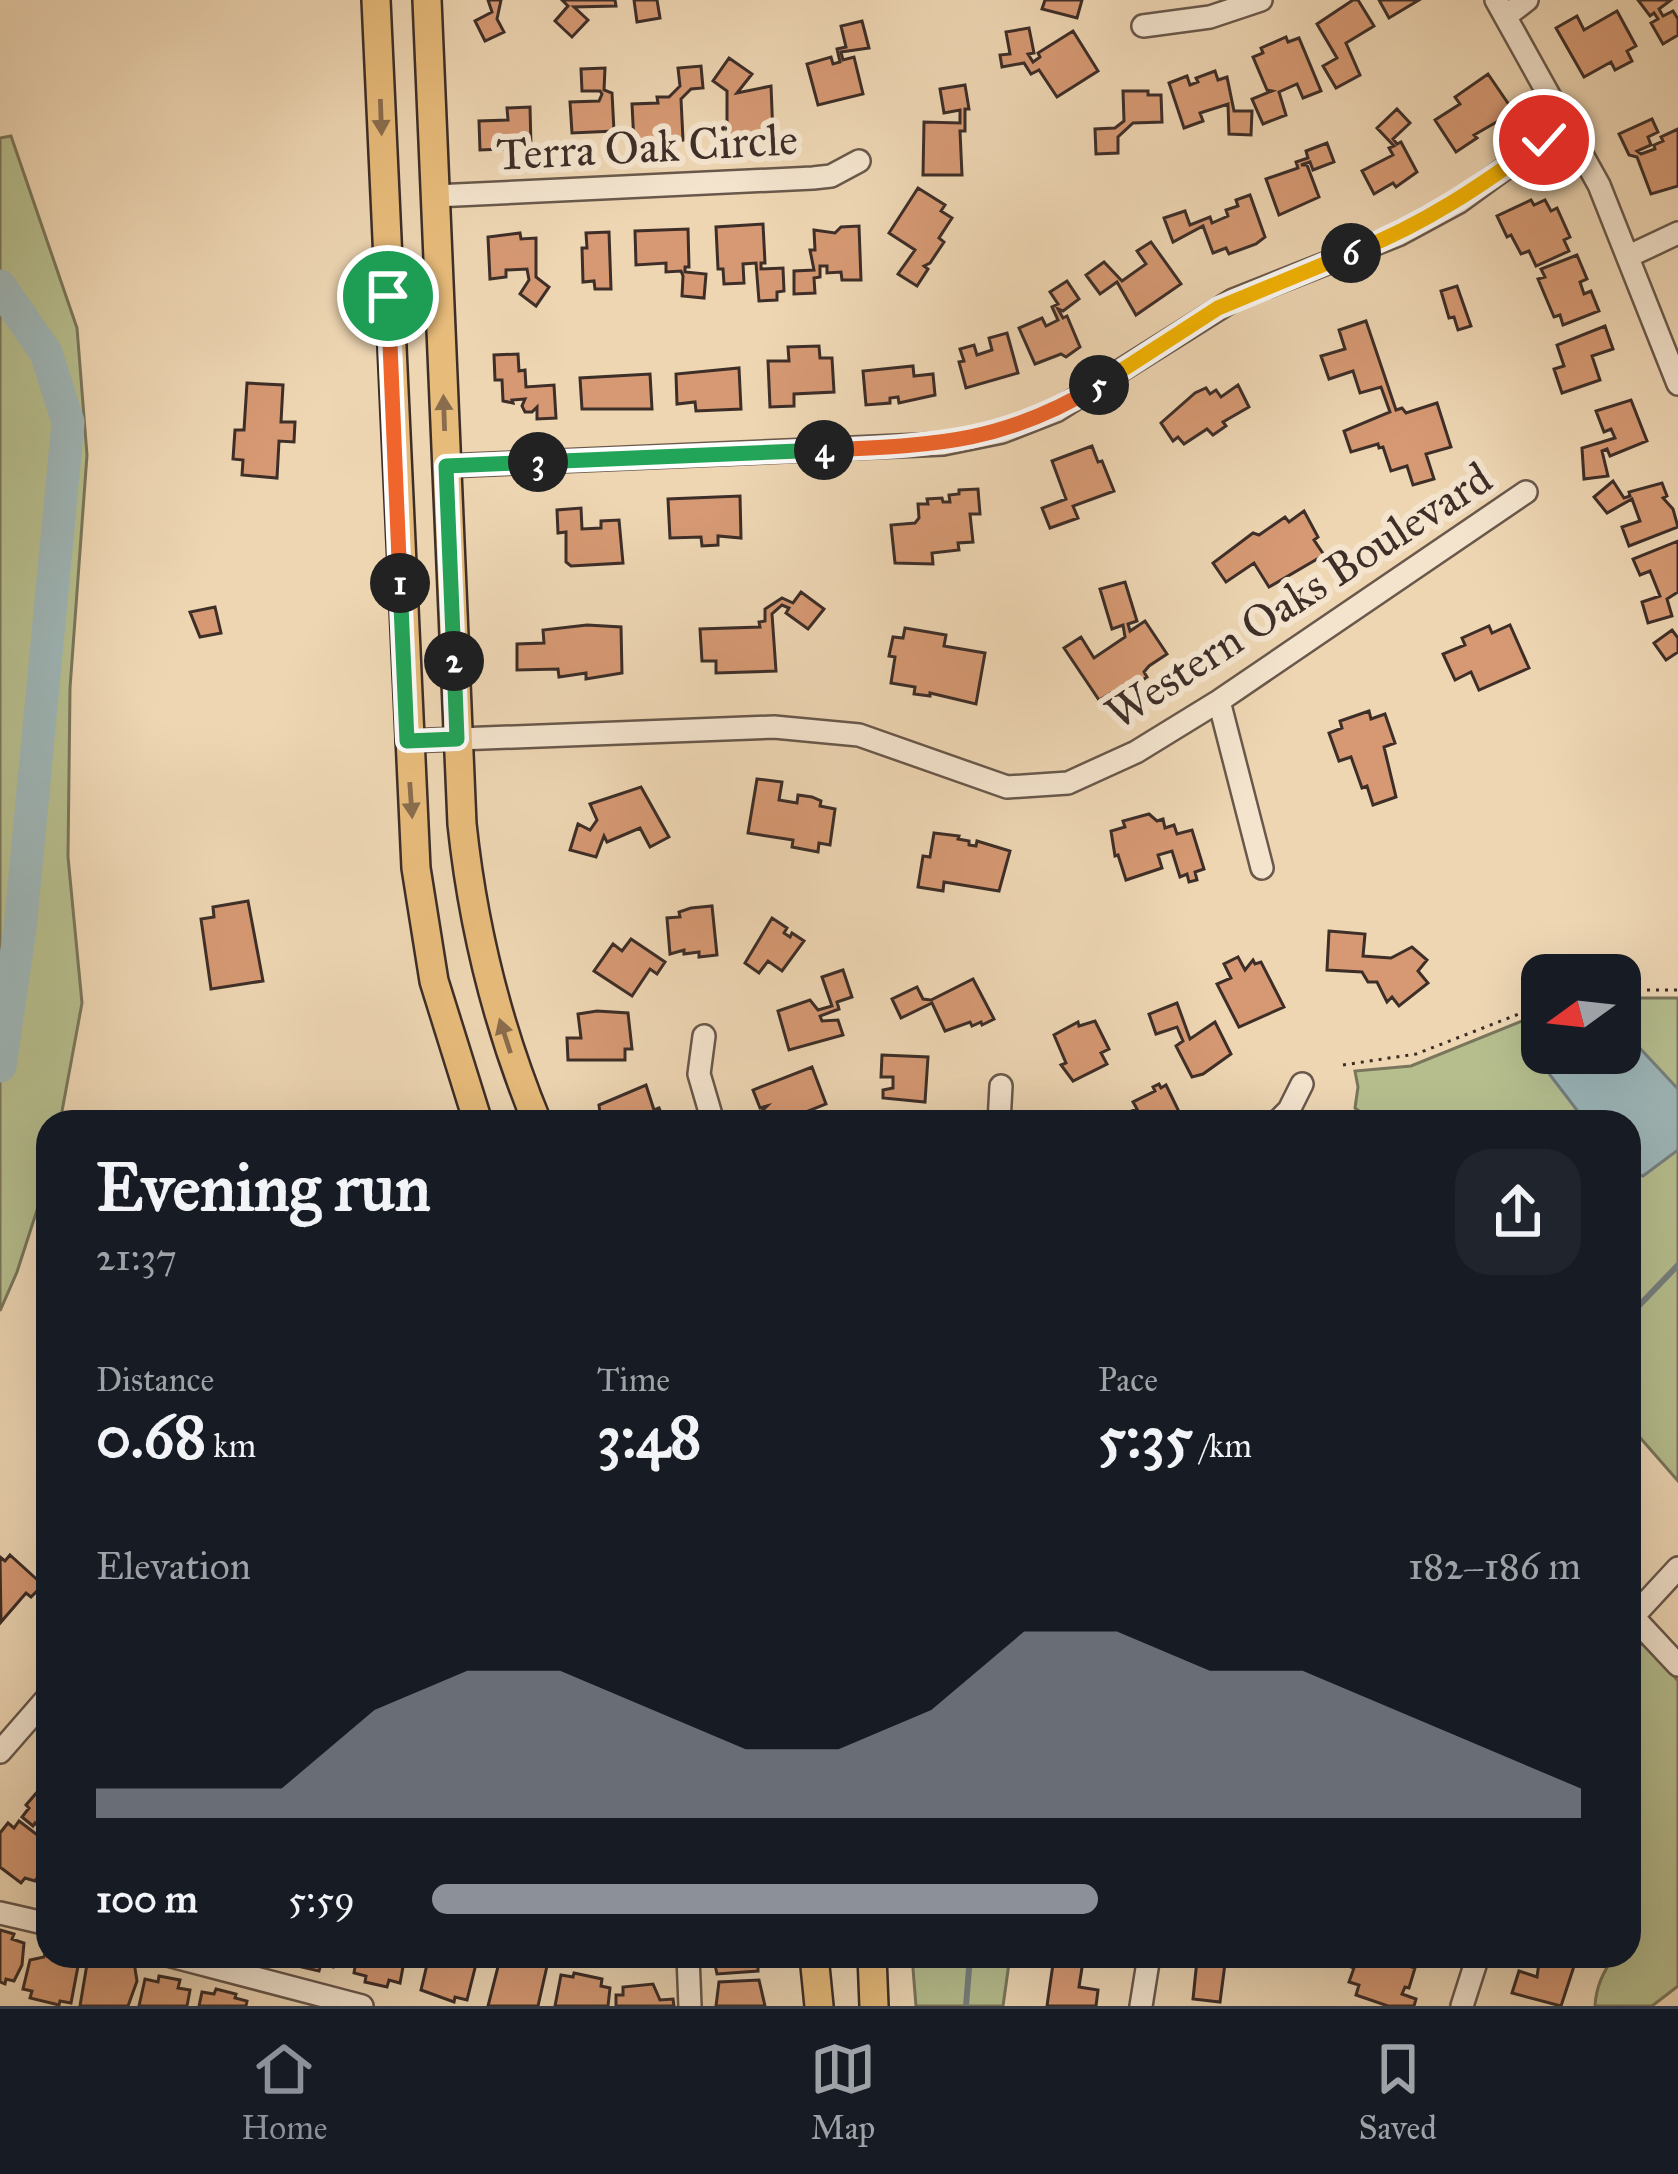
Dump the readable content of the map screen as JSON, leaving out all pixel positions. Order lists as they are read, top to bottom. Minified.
{"streets":{"street":["Terra Oak Circle","Western Oaks Boulevard"]},"north":"left","page":{"pins":["6","5","4","3","1","2"],"heading":["Evening run","21:37"],"stats":[["Distance","0.68 km"],["Time","3:48"],["Pace","5:35 /km"]],"chart":["Elevation","182–186 m"],"list":[{"name":"100 m","note":"5:59"}],"tabs":["Home","Map","Saved"]}}
